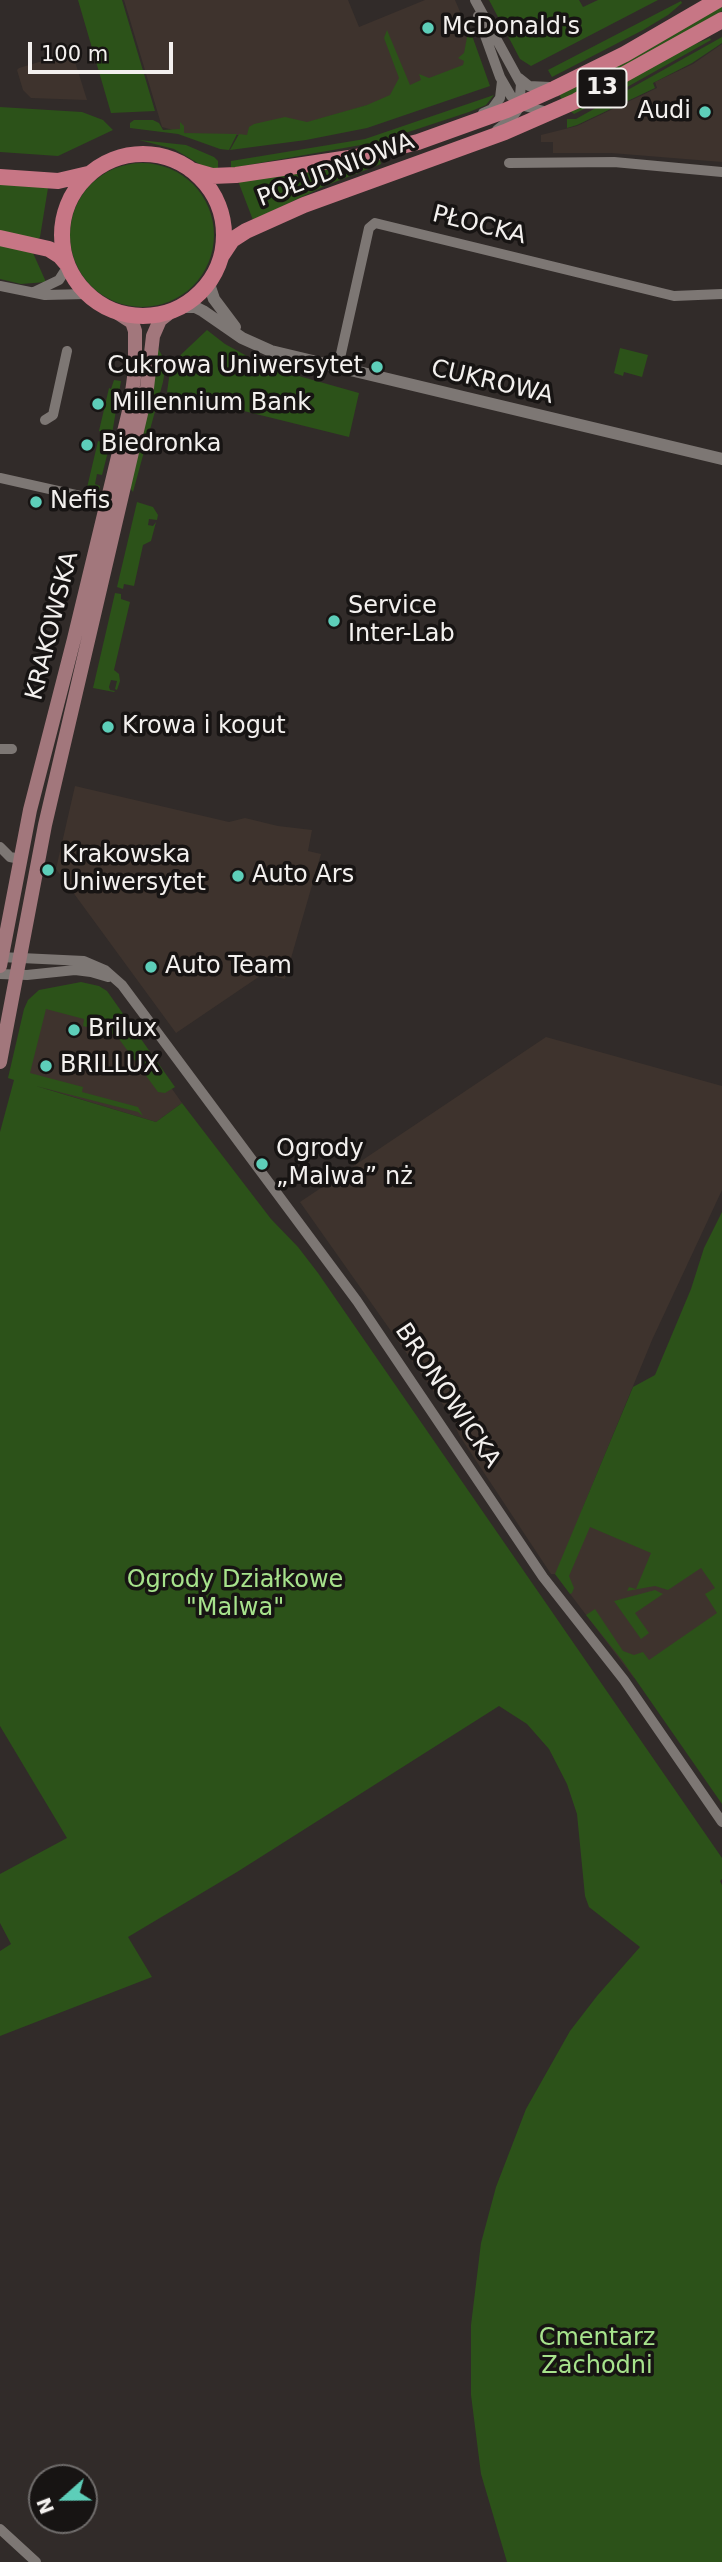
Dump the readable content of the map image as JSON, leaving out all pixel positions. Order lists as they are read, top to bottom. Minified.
{"streets":{"main road":["13","POŁUDNIOWA","KRAKOWSKA"],"street":["PŁOCKA","CUKROWA","BRONOWICKA"]},"crossings":[["13","POŁUDNIOWA"],["13","CUKROWA"],["13","KRAKOWSKA"],["POŁUDNIOWA","CUKROWA"],["POŁUDNIOWA","KRAKOWSKA"],["PŁOCKA","CUKROWA"],["CUKROWA","KRAKOWSKA"],["KRAKOWSKA","BRONOWICKA"]],"parks":["Ogrody Działkowe \"Malwa\"","Cmentarz Zachodni"],"places":["McDonald's","Audi","Cukrowa Uniwersytet","Millennium Bank","Biedronka","Nefis","Service Inter-Lab","Krowa i kogut","Krakowska Uniwersytet","Auto Ars","Auto Team","Brilux","BRILLUX","Ogrody „Malwa” nż"],"scale_bar":"100 m","north":"left"}
